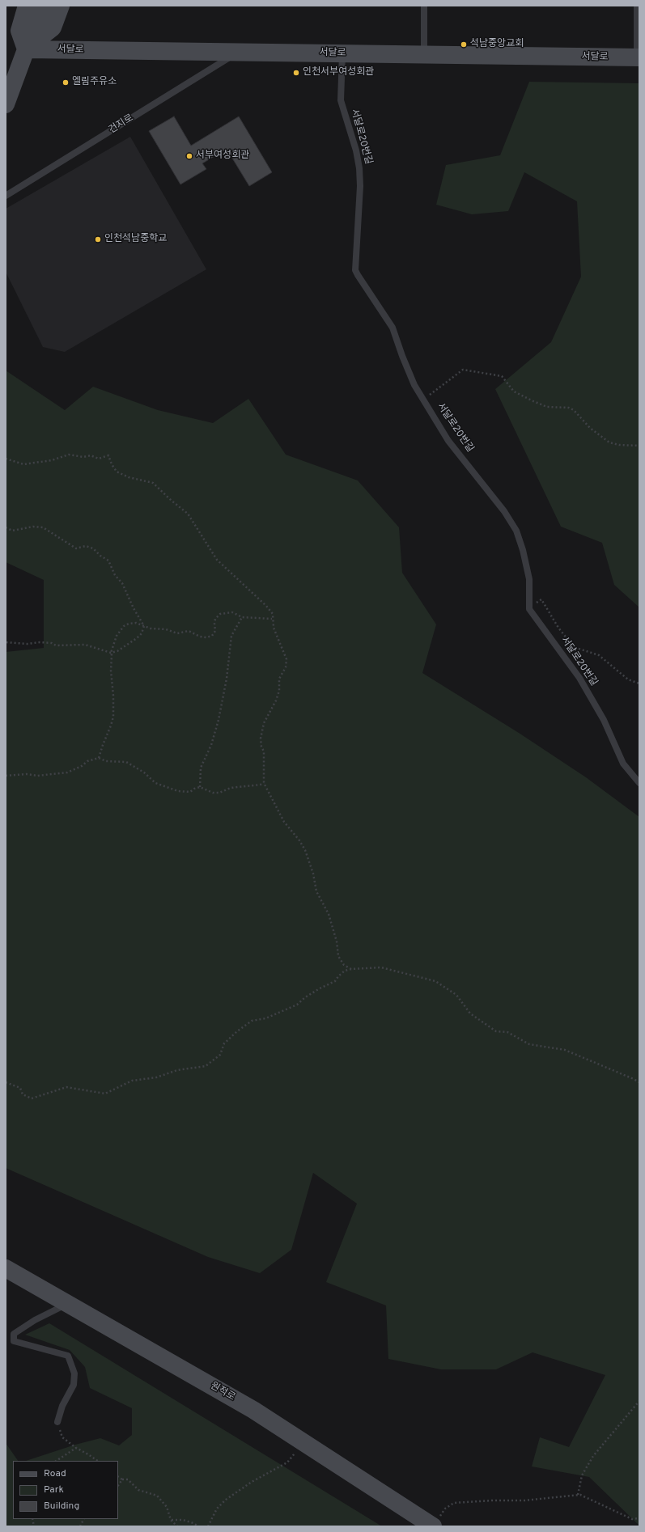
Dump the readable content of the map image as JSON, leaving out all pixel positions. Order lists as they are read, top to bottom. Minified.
{"streets":{"street":["서달로","원적로"],"lane":["건지로","서달로20번길"]},"crossings":[["서달로","건지로"],["서달로","서달로20번길"]],"places":["석남중앙교회","인천서부여성회관","엘림주유소","서부여성회관","인천석남중학교"],"legend":["Road","Park","Building"]}
